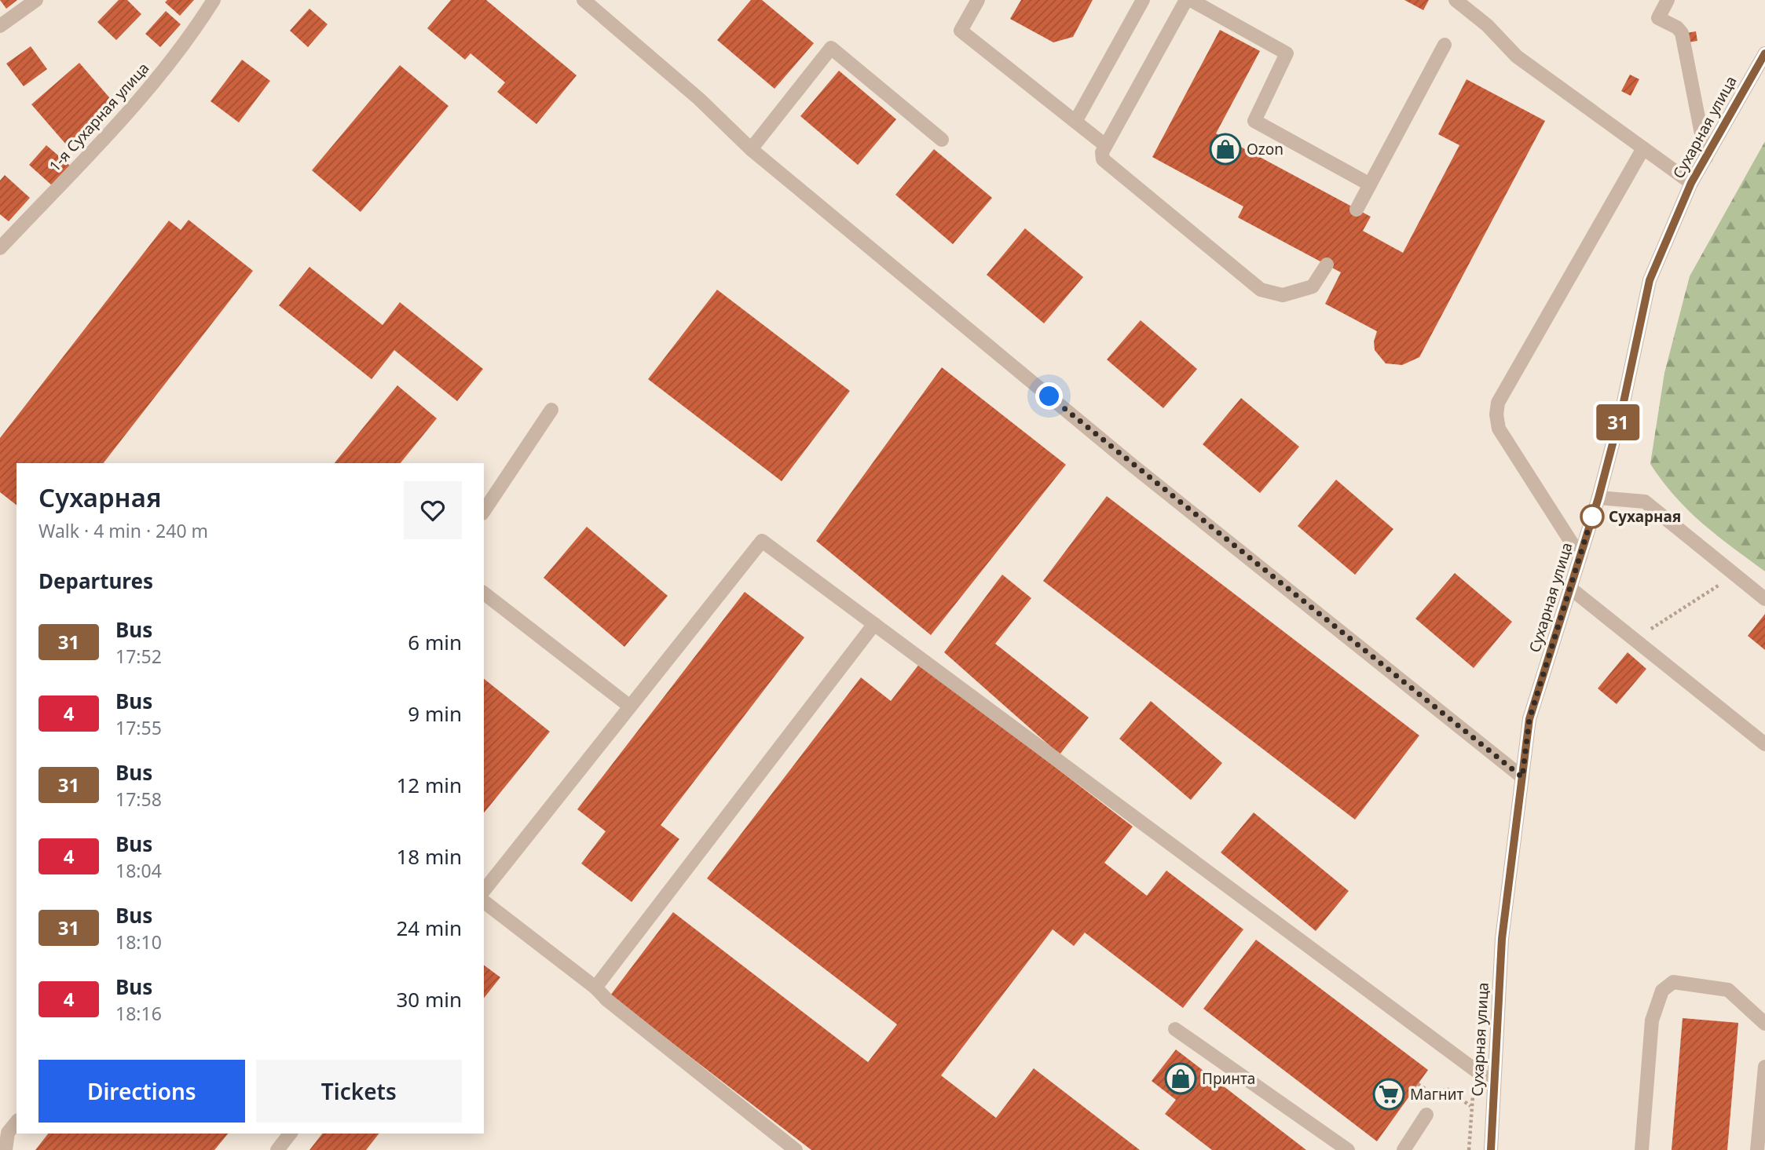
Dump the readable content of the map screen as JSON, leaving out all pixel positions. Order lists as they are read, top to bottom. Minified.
{"streets":{"street":["1-я Сухарная улица","Сухарная улица"]},"places":{"shop":["Ozon","Принта"],"other":["Сухарная"],"supermarket":["Магнит"]},"lines":["bus line 31"],"page":{"on_map":"31","heading":[["Сухарная","Walk · 4 min · 240 m"],"Departures"],"list":[{"mark":"31","name":"Bus","note":"17:52","value":"6 min"},{"mark":"4","name":"Bus","note":"17:55","value":"9 min"},{"mark":"31","name":"Bus","note":"17:58","value":"12 min"},{"mark":"4","name":"Bus","note":"18:04","value":"18 min"},{"mark":"31","name":"Bus","note":"18:10","value":"24 min"},{"mark":"4","name":"Bus","note":"18:16","value":"30 min"}],"buttons":["Directions","Tickets"]}}
